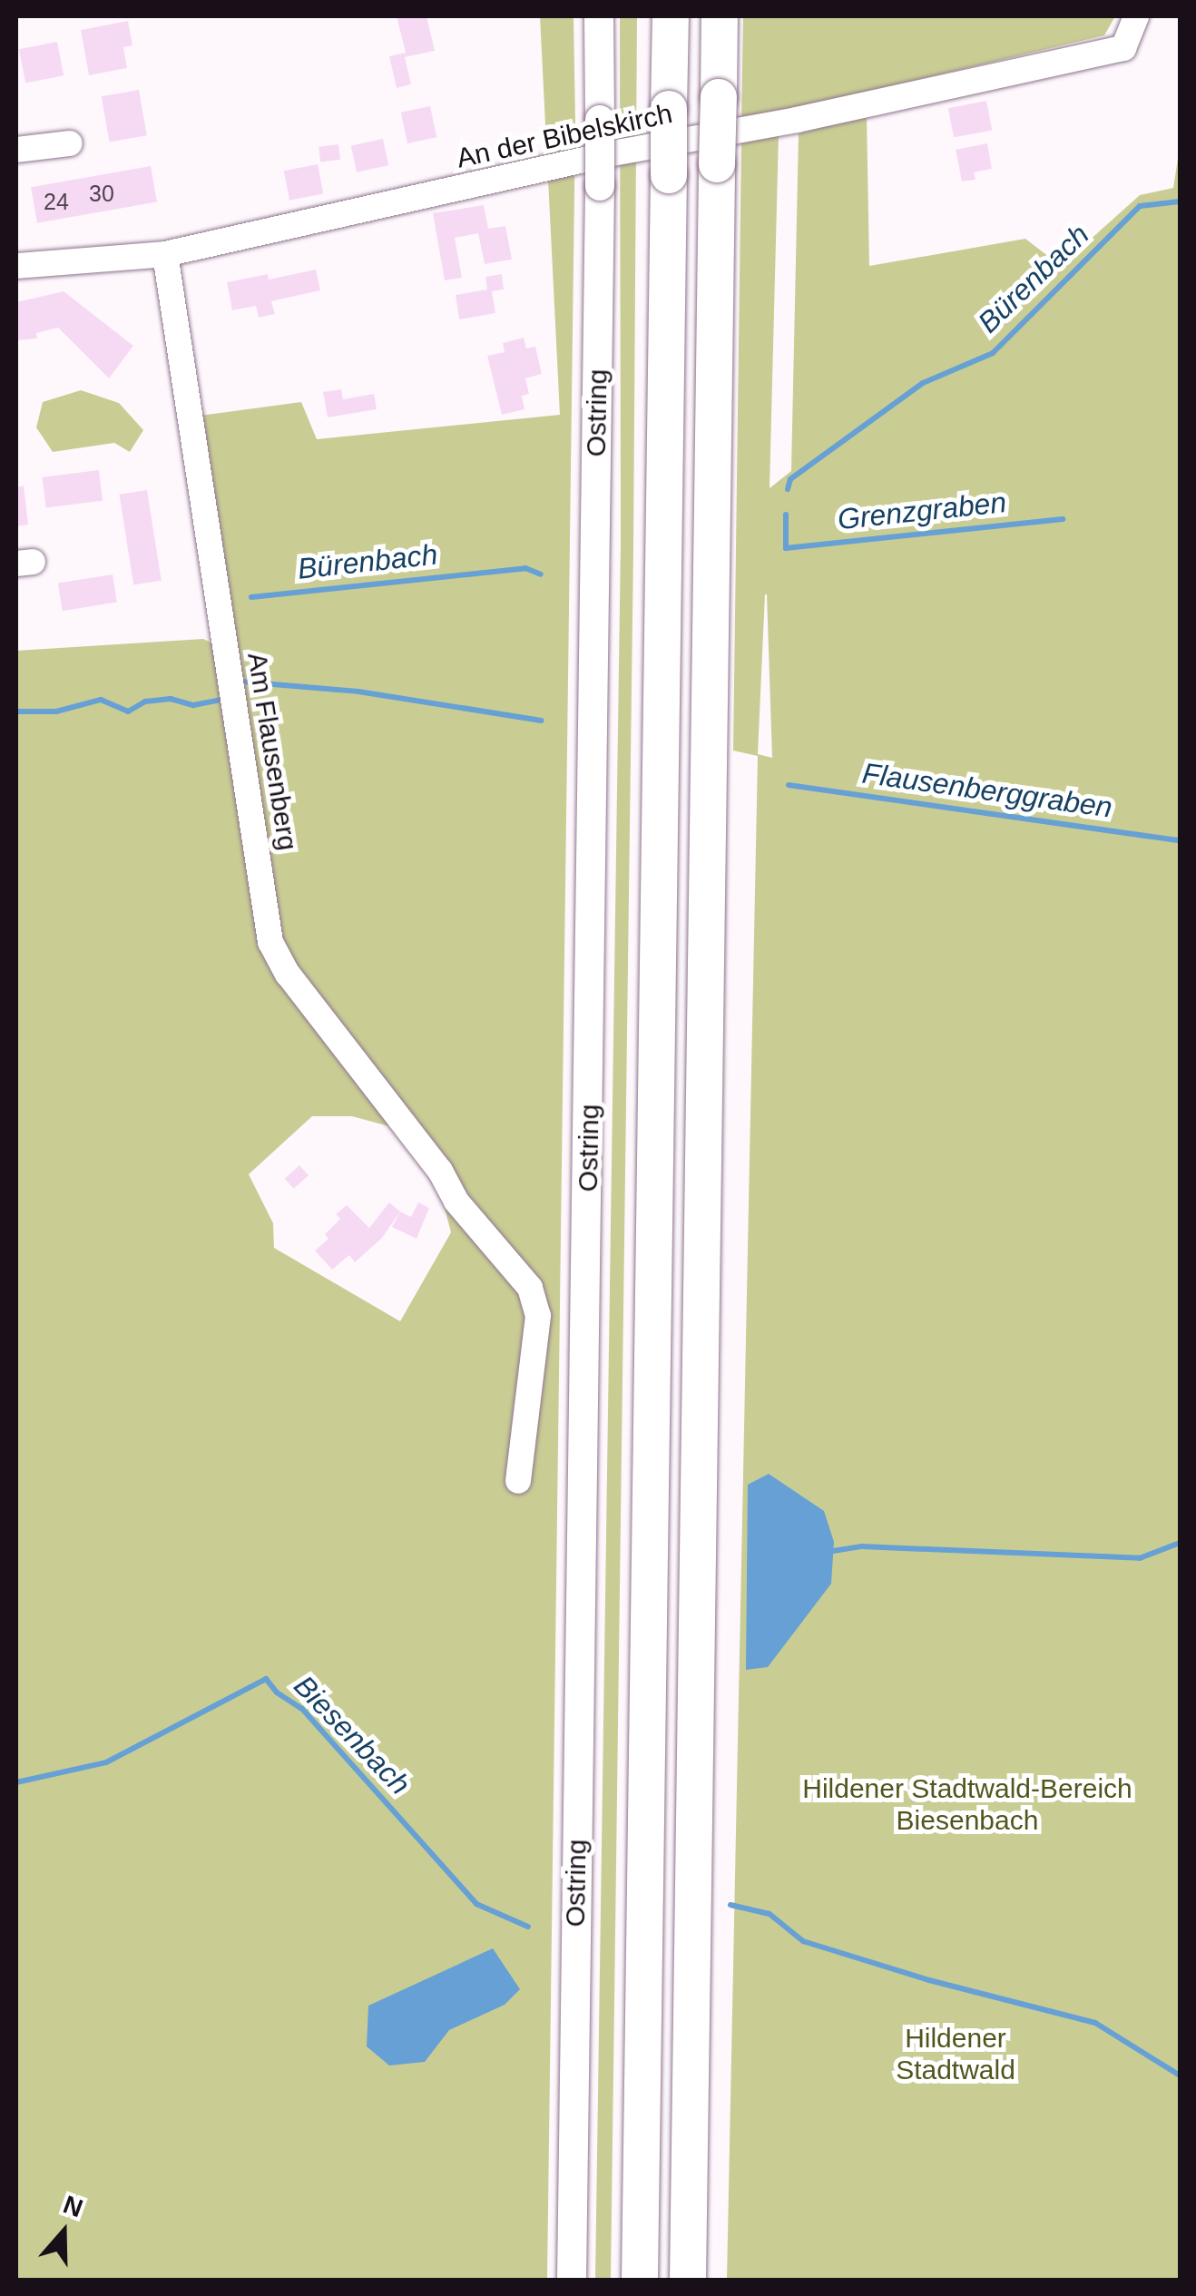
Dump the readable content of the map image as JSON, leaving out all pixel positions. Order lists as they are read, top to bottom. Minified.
{"streets":{"main road":["Ostring"],"street":["An der Bibelskirch","Am Flausenberg"]},"crossings":[["An der Bibelskirch","Am Flausenberg"]],"water":["Bürenbach","Grenzgraben","Flausenberggraben","Biesenbach"],"parks":["Hildener Stadtwald-Bereich Biesenbach","Hildener Stadtwald"],"house_numbers":["30","24"],"north":"top"}
